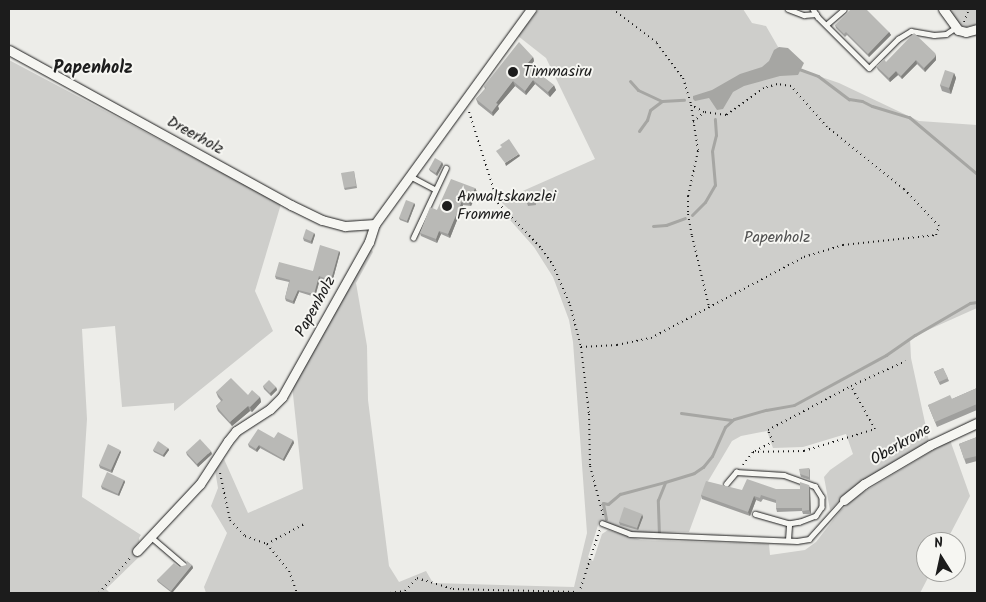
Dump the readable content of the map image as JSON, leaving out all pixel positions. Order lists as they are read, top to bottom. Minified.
{"streets":{"street":["Dreerholz","Papenholz","Oberkrone"]},"crossings":[["Dreerholz","Papenholz"]],"districts":["Papenholz"],"parks":["Papenholz"],"places":["Timmasiru","Anwaltskanzlei Fromme"],"north":"top"}
